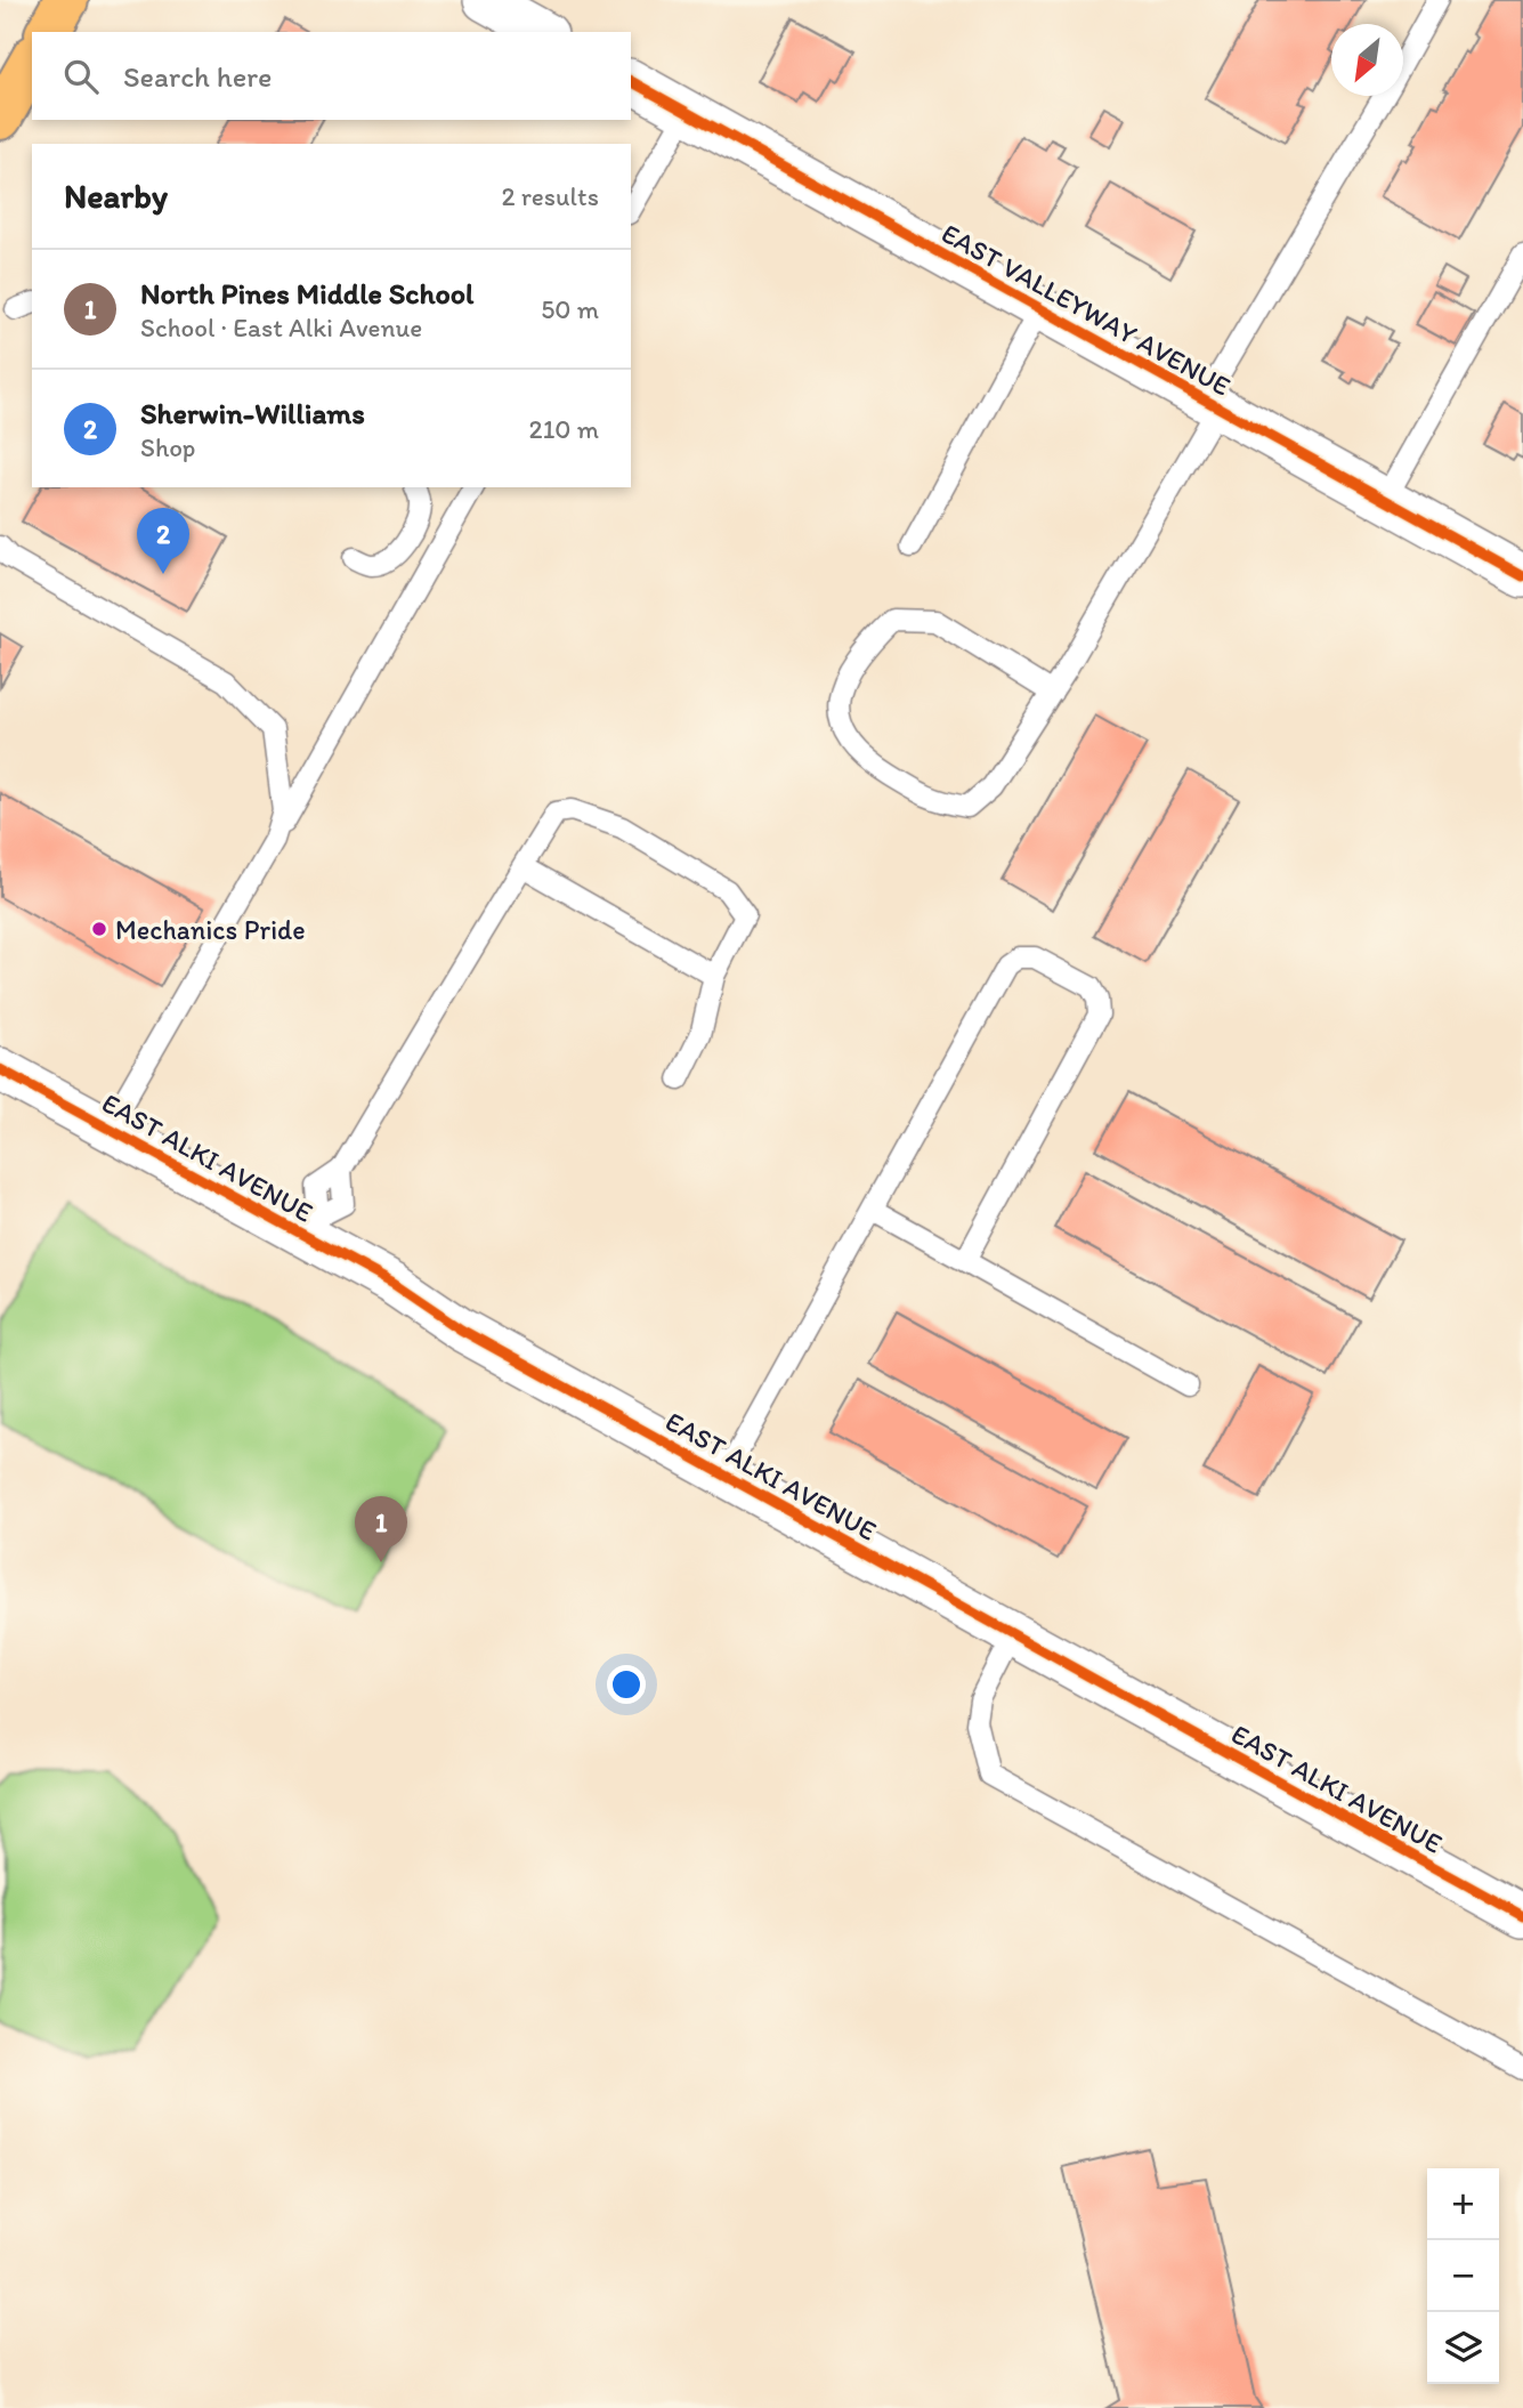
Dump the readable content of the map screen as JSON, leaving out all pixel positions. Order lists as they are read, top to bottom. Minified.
{"streets":{"street":["EAST VALLEYWAY AVENUE","EAST ALKI AVENUE"]},"places":["Mechanics Pride"],"north":"bottom left","page":{"search":"Search here","heading":["Nearby","2 results"],"list":[{"mark":"1","name":"North Pines Middle School","note":"School · East Alki Avenue","value":"50 m"},{"mark":"2","name":"Sherwin-Williams","note":"Shop","value":"210 m"}],"pins":["2","1"],"map_buttons":["+","−"]}}
